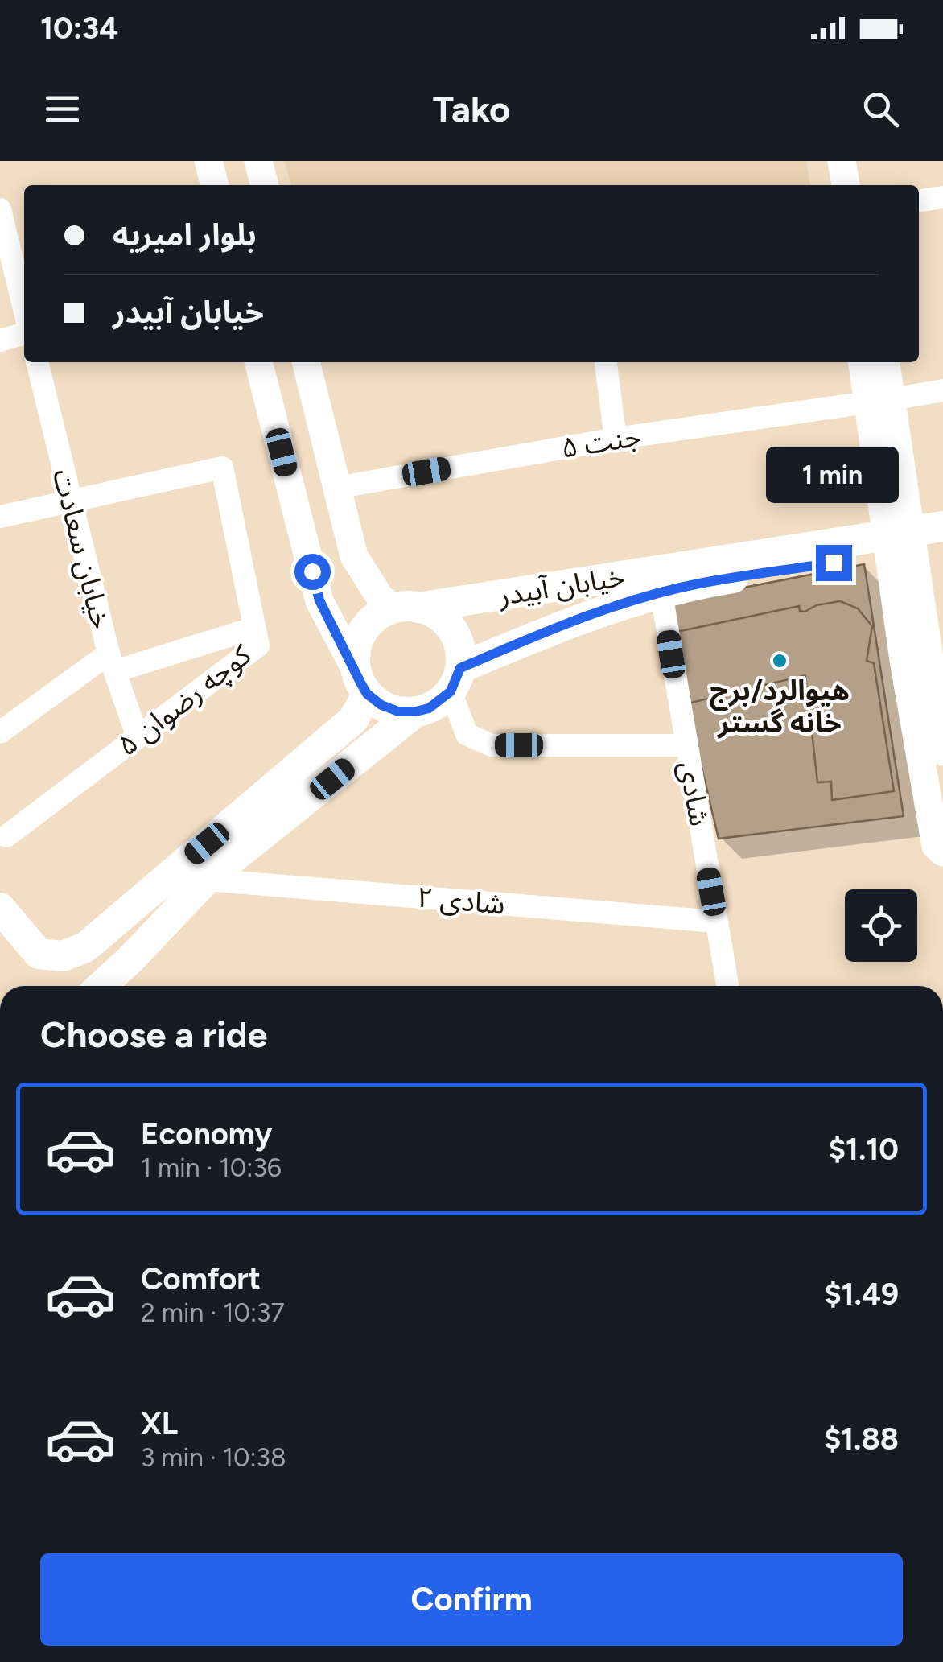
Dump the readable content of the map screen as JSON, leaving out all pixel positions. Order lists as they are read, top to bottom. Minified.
{"streets":{"main road":["خیابان آبیدر"],"street":["جنت ۵","خیابان سعادت","کوچه رضوان ۵","شادی","شادی ۲"]},"crossings":[["خیابان سعادت","کوچه رضوان ۵"],["خیابان آبیدر","شادی"],["شادی","شادی ۲"]],"places":["هیوالرد/برج خانه گستر"],"page":{"status":"10:34","header":"Tako","banner":["بلوار امیریه","خیابان آبیدر"],"bubble":"1 min","heading":"Choose a ride","list":[{"name":"Economy","note":"1 min · 10:36","value":"$1.10"},{"name":"Comfort","note":"2 min · 10:37","value":"$1.49"},{"name":"XL","note":"3 min · 10:38","value":"$1.88"}],"buttons":"Confirm"}}
